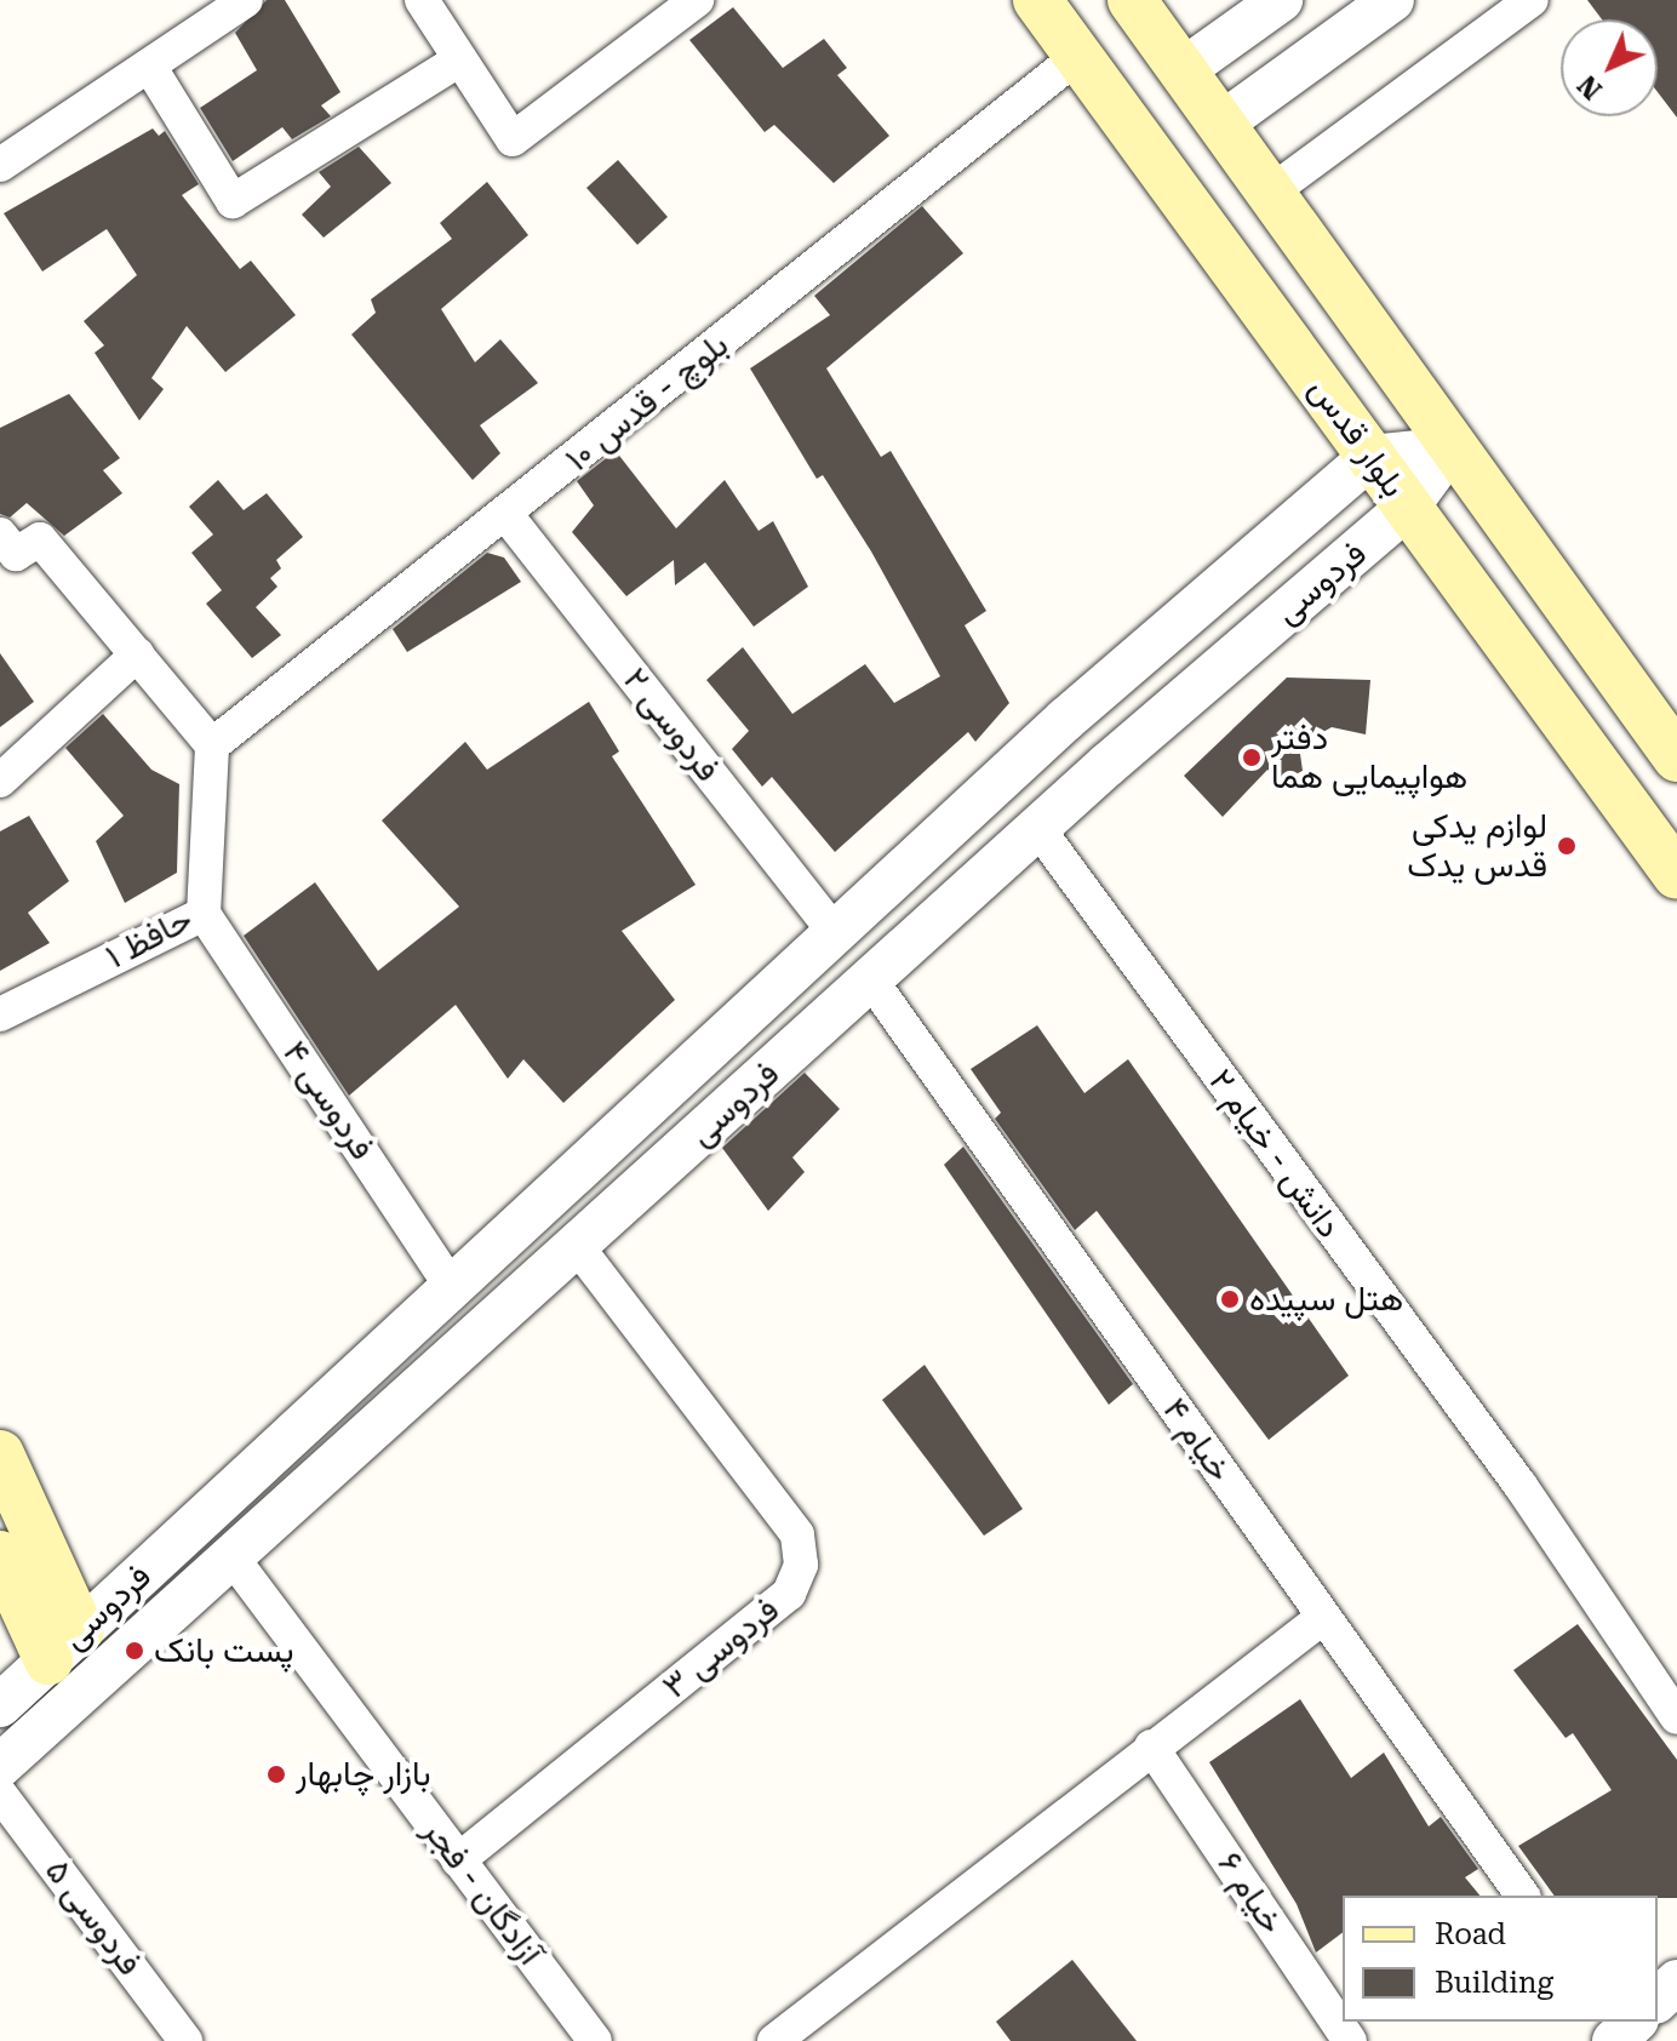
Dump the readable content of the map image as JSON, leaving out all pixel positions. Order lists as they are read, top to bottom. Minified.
{"streets":{"main road":["بلوار قدس"],"street":["بلوچ - قدس ۱۰","فردوسی","فردوسی ۲","حافظ ۱","فردوسی ۴","دانش - خیام ۲","خیام ۴","فردوسی ۳","آزادگان - فجر","خیام ۶","فردوسی ۵"]},"crossings":[["بلوچ - قدس ۱۰","بلوار قدس"],["بلوچ - قدس ۱۰","فردوسی ۲"],["بلوچ - قدس ۱۰","حافظ ۱"],["بلوار قدس","فردوسی"],["فردوسی","فردوسی ۲"],["فردوسی","فردوسی ۴"],["فردوسی","دانش - خیام ۲"],["فردوسی","خیام ۴"],["فردوسی","فردوسی ۳"],["فردوسی","آزادگان - فجر"],["حافظ ۱","فردوسی ۴"],["فردوسی ۳","آزادگان - فجر"]],"places":["دفتر هواپیمایی هما","لوازم یدکی قدس یدک","هتل سپیده","پست بانک","بازار چابهار"],"legend":["Road","Building"],"north":"bottom left"}
